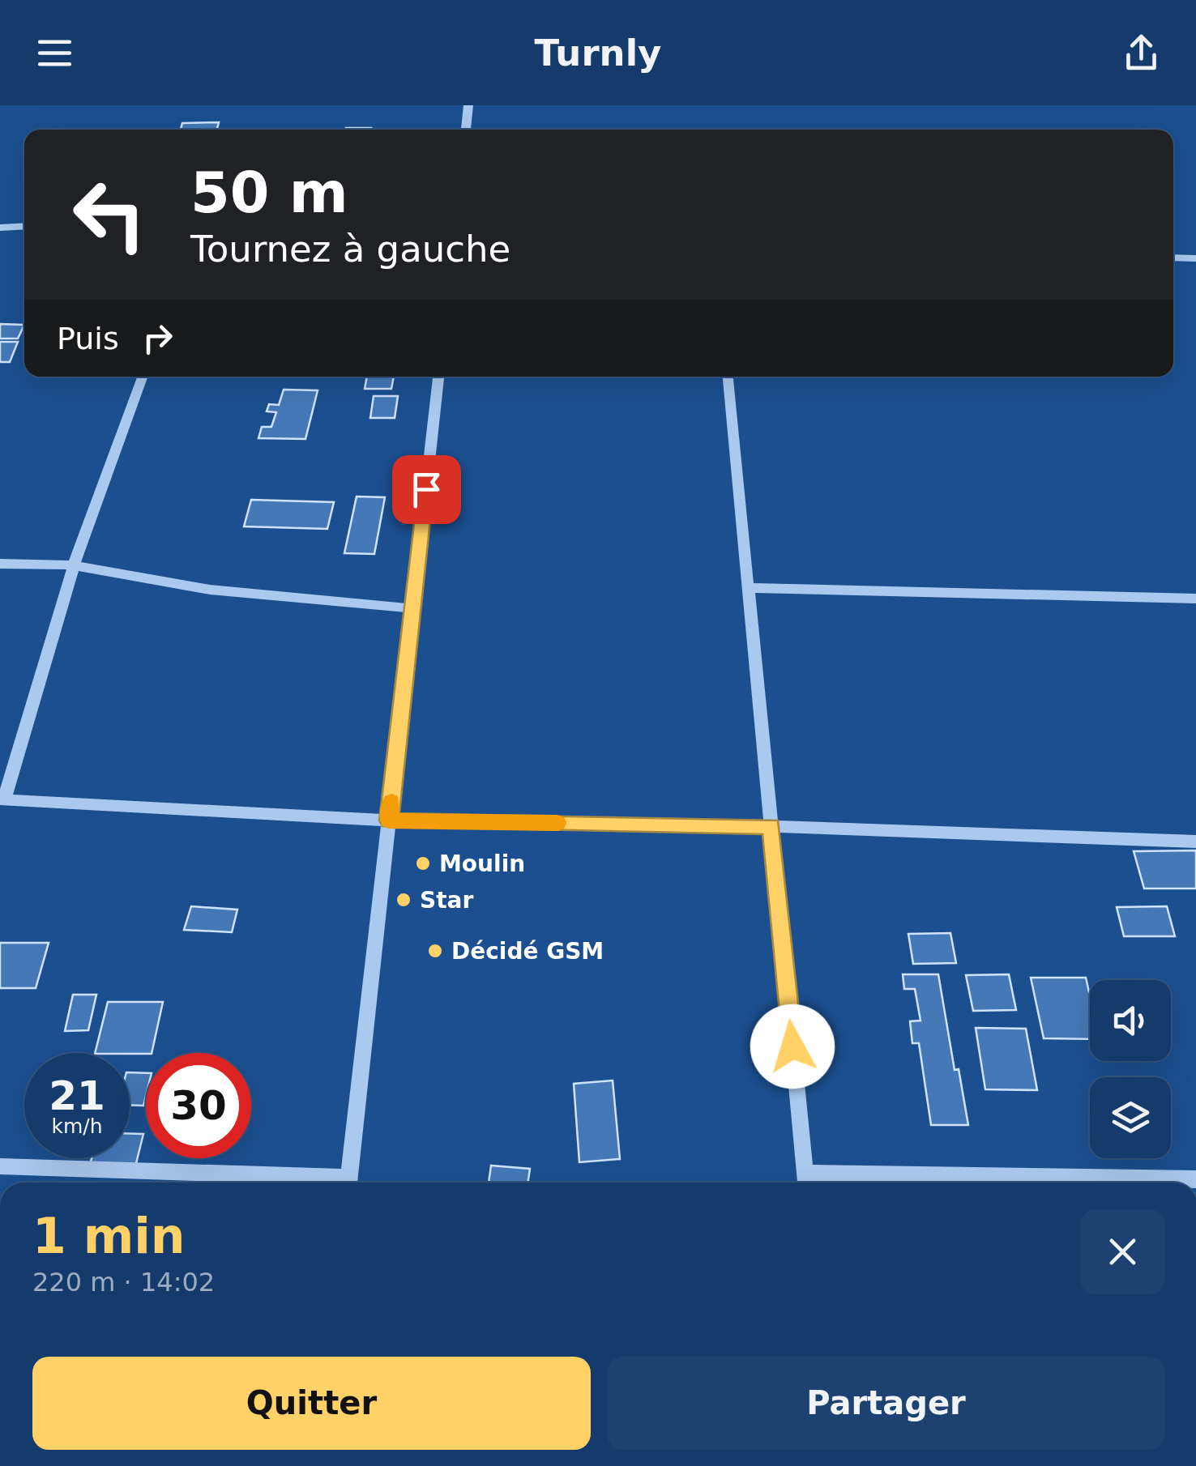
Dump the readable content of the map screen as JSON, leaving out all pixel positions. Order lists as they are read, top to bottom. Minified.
{"places":["Moulin","Star","Décidé GSM"],"page":{"header":"Turnly","turn":["50 m","Tournez à gauche"],"then":"Puis","speed":"21 km/h","limit":"30","heading":["1 min","220 m · 14:02"],"buttons":["Quitter","Partager"]}}
